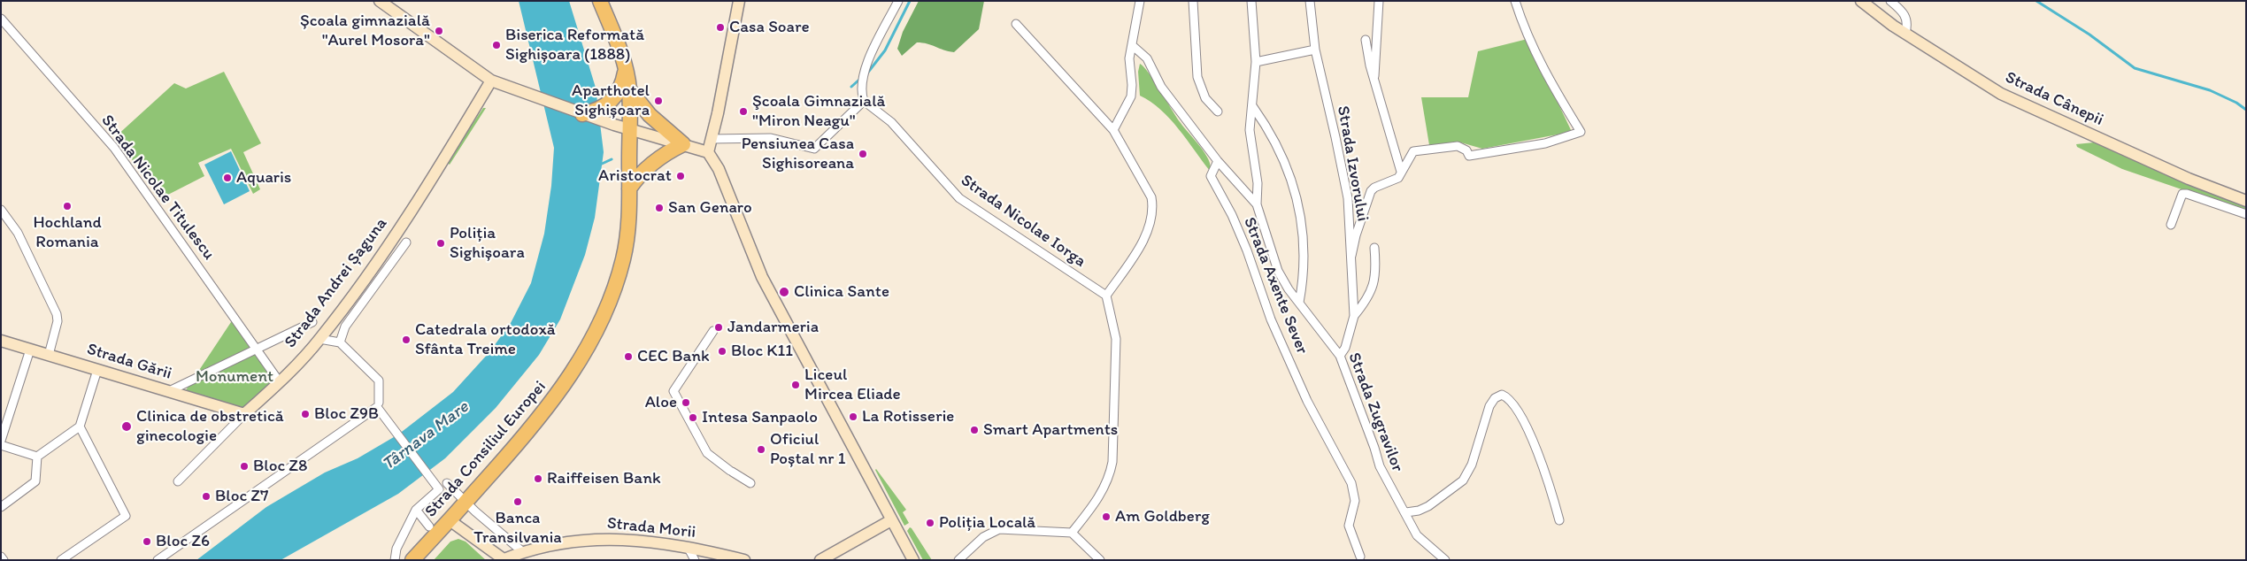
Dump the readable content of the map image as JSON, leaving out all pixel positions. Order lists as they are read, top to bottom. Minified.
{"streets":{"highway":["Strada Consiliul Europei"],"street":["Strada Cânepii","Strada Izvorului","Strada Nicolae Titulescu","Strada Nicolae Iorga","Strada Andrei Șaguna","Strada Axente Sever","Strada Gării","Strada Zugravilor","Strada Morii"]},"crossings":[["Strada Izvorului","Strada Zugravilor"],["Strada Nicolae Titulescu","Strada Andrei Șaguna"],["Strada Andrei Șaguna","Strada Gării"],["Strada Axente Sever","Strada Zugravilor"],["Strada Consiliul Europei","Strada Morii"]],"water":["Târnava Mare"],"parks":["Monument"],"places":["Casa Soare","Școala gimnazială \"Aurel Mosora\"","Biserica Reformată Sighișoara (1888)","Aparthotel Sighișoara","Şcoala Gimnazială \"Miron Neagu\"","Pensiunea Casa Sighisoreana","Aristocrat","Aquaris","Hochland Romania","San Genaro","Poliția Sighișoara","Clinica Sante","Jandarmeria","Catedrala ortodoxă Sfânta Treime","Bloc K11","CEC Bank","Liceul Mircea Eliade","Aloe","Bloc Z9B","La Rotisserie","Intesa Sanpaolo","Clinica de obstretică ginecologie","Smart Apartments","Oficiul Poștal nr 1","Bloc Z8","Raiffeisen Bank","Bloc Z7","Banca Transilvania","Am Goldberg","Poliția Locală","Bloc Z6"]}
